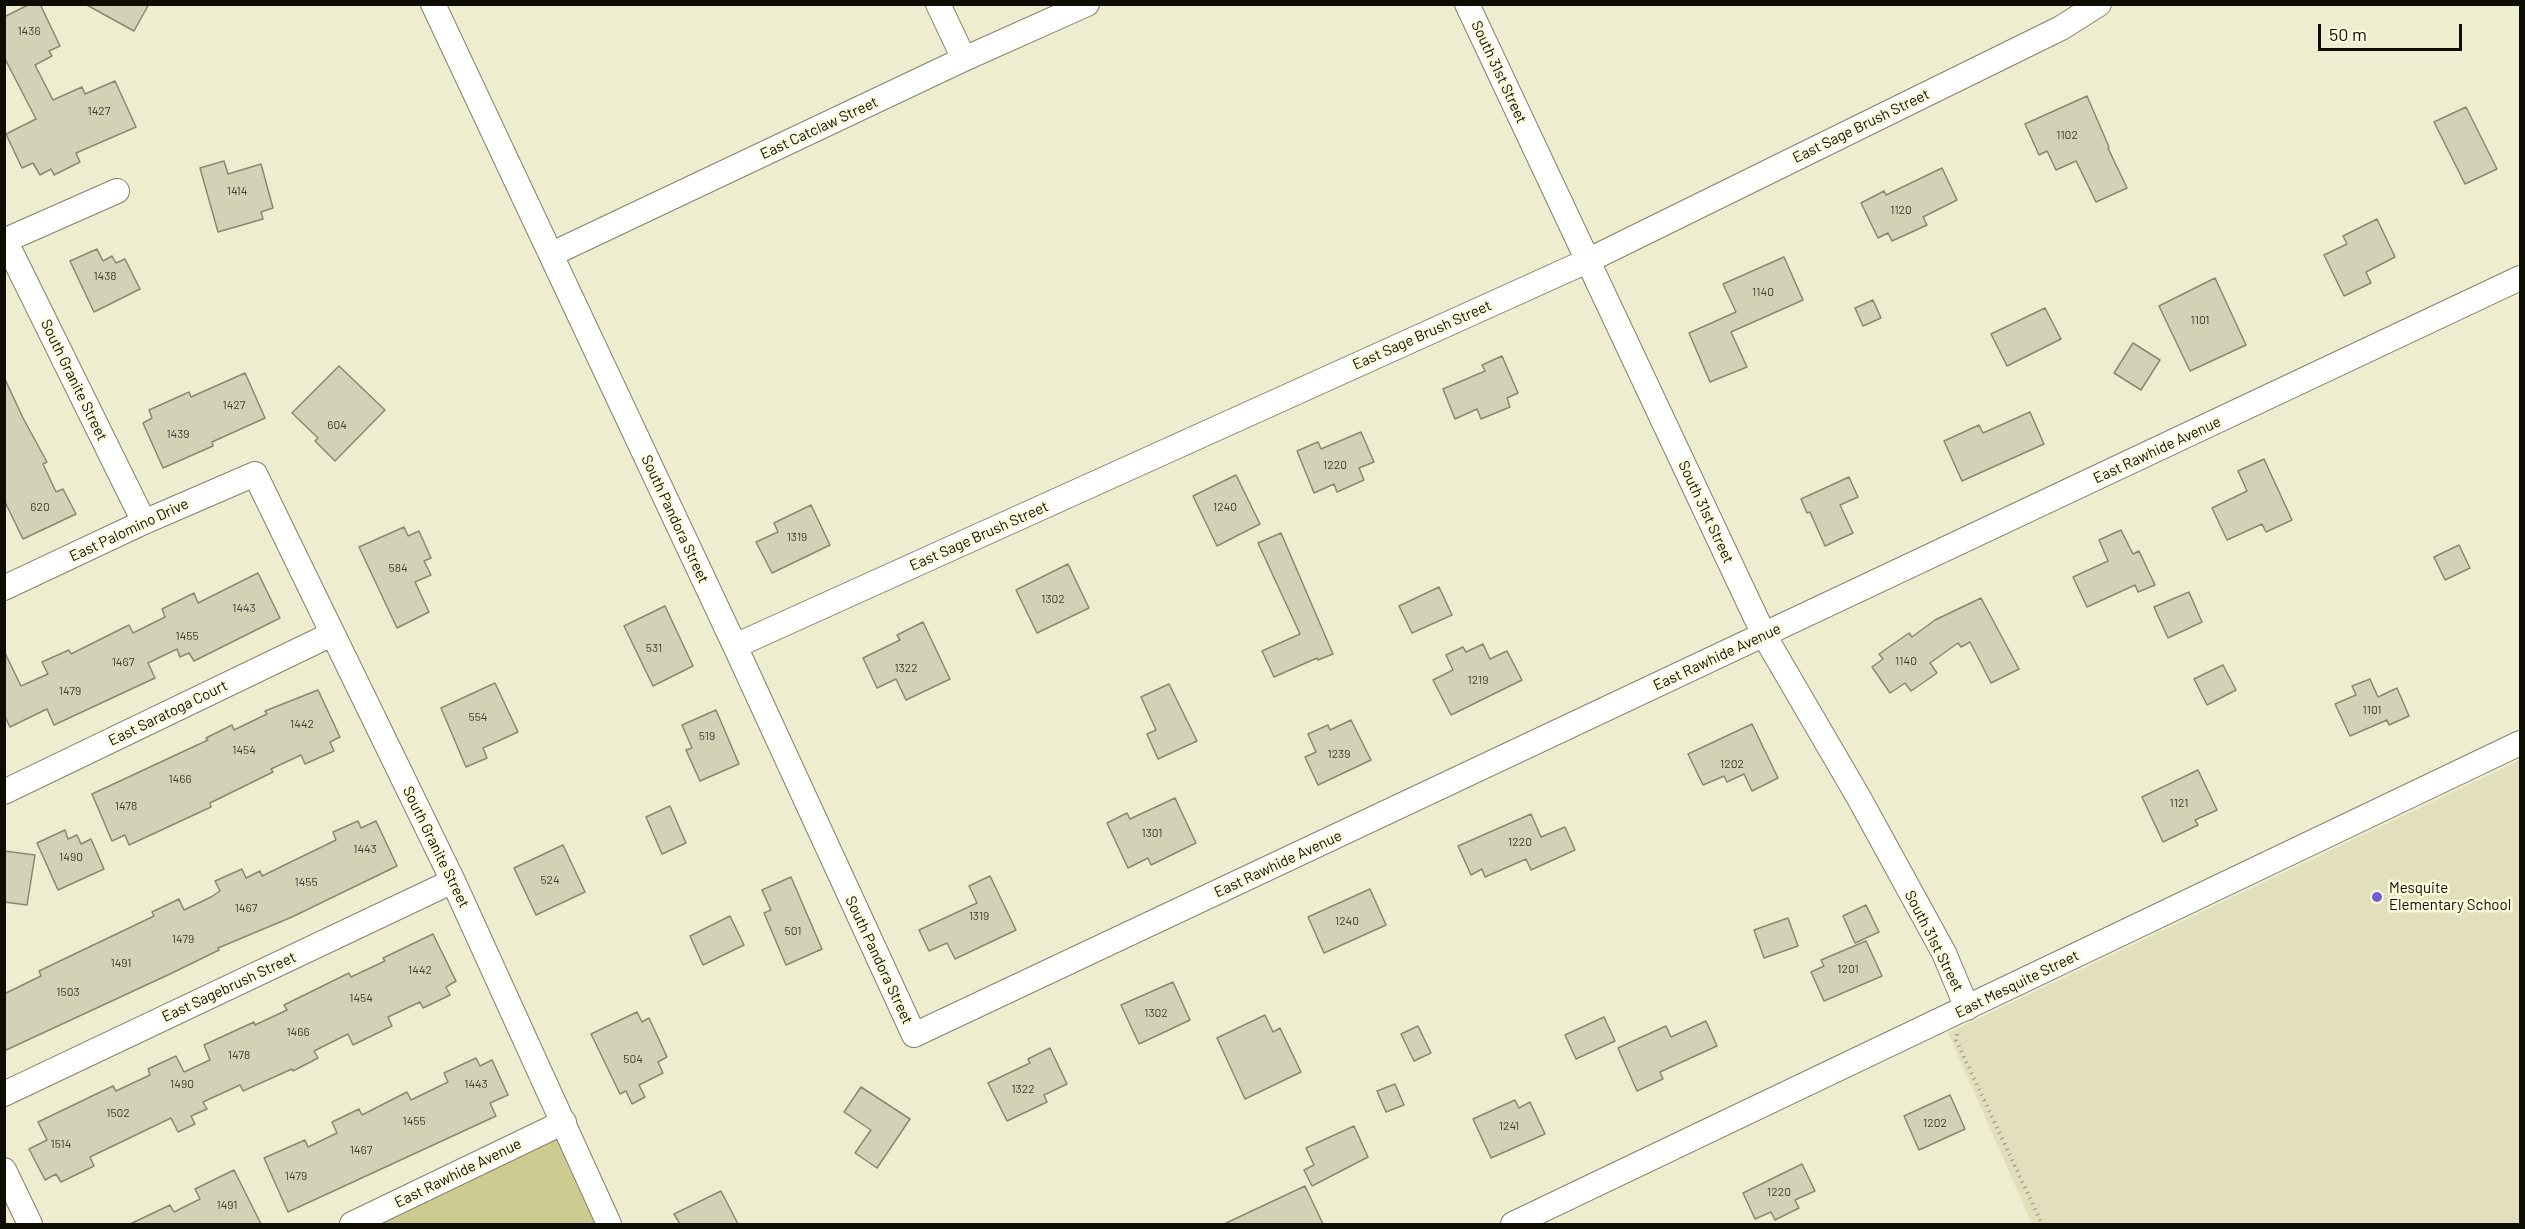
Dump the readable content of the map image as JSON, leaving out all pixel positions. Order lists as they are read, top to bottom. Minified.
{"streets":{"street":["South 31st Street","East Sage Brush Street","East Catclaw Street","South Granite Street","East Rawhide Avenue","South Pandora Street","East Palomino Drive","East Saratoga Court","East Mesquite Street","East Sagebrush Street"]},"crossings":[["South 31st Street","East Sage Brush Street"],["South 31st Street","East Rawhide Avenue"],["South 31st Street","East Mesquite Street"],["East Sage Brush Street","South Pandora Street"],["East Catclaw Street","South Pandora Street"],["South Granite Street","East Rawhide Avenue"],["South Granite Street","East Palomino Drive"],["South Granite Street","East Saratoga Court"],["South Granite Street","East Sagebrush Street"],["East Rawhide Avenue","South Pandora Street"]],"places":["Mesquite Elementary School"],"house_numbers":["1436","1427","1102","1414","1120","1438","1140","1101","1427","604","1439","1220","620","1240","1319","584","1302","1443","1455","531","1140","1467","1322","1219","1479","1101","554","1442","519","1454","1239","1202","1466","1121","1478","1301","1220","1443","1490","524","1455","1467","1319","1240","501","1479","1491","1201","1442","1503","1454","1302","1466","1478","504","1490","1443","1322","1502","1455","1202","1241","1514","1467","1479","1220","1491"],"scale_bar":"50 m"}
